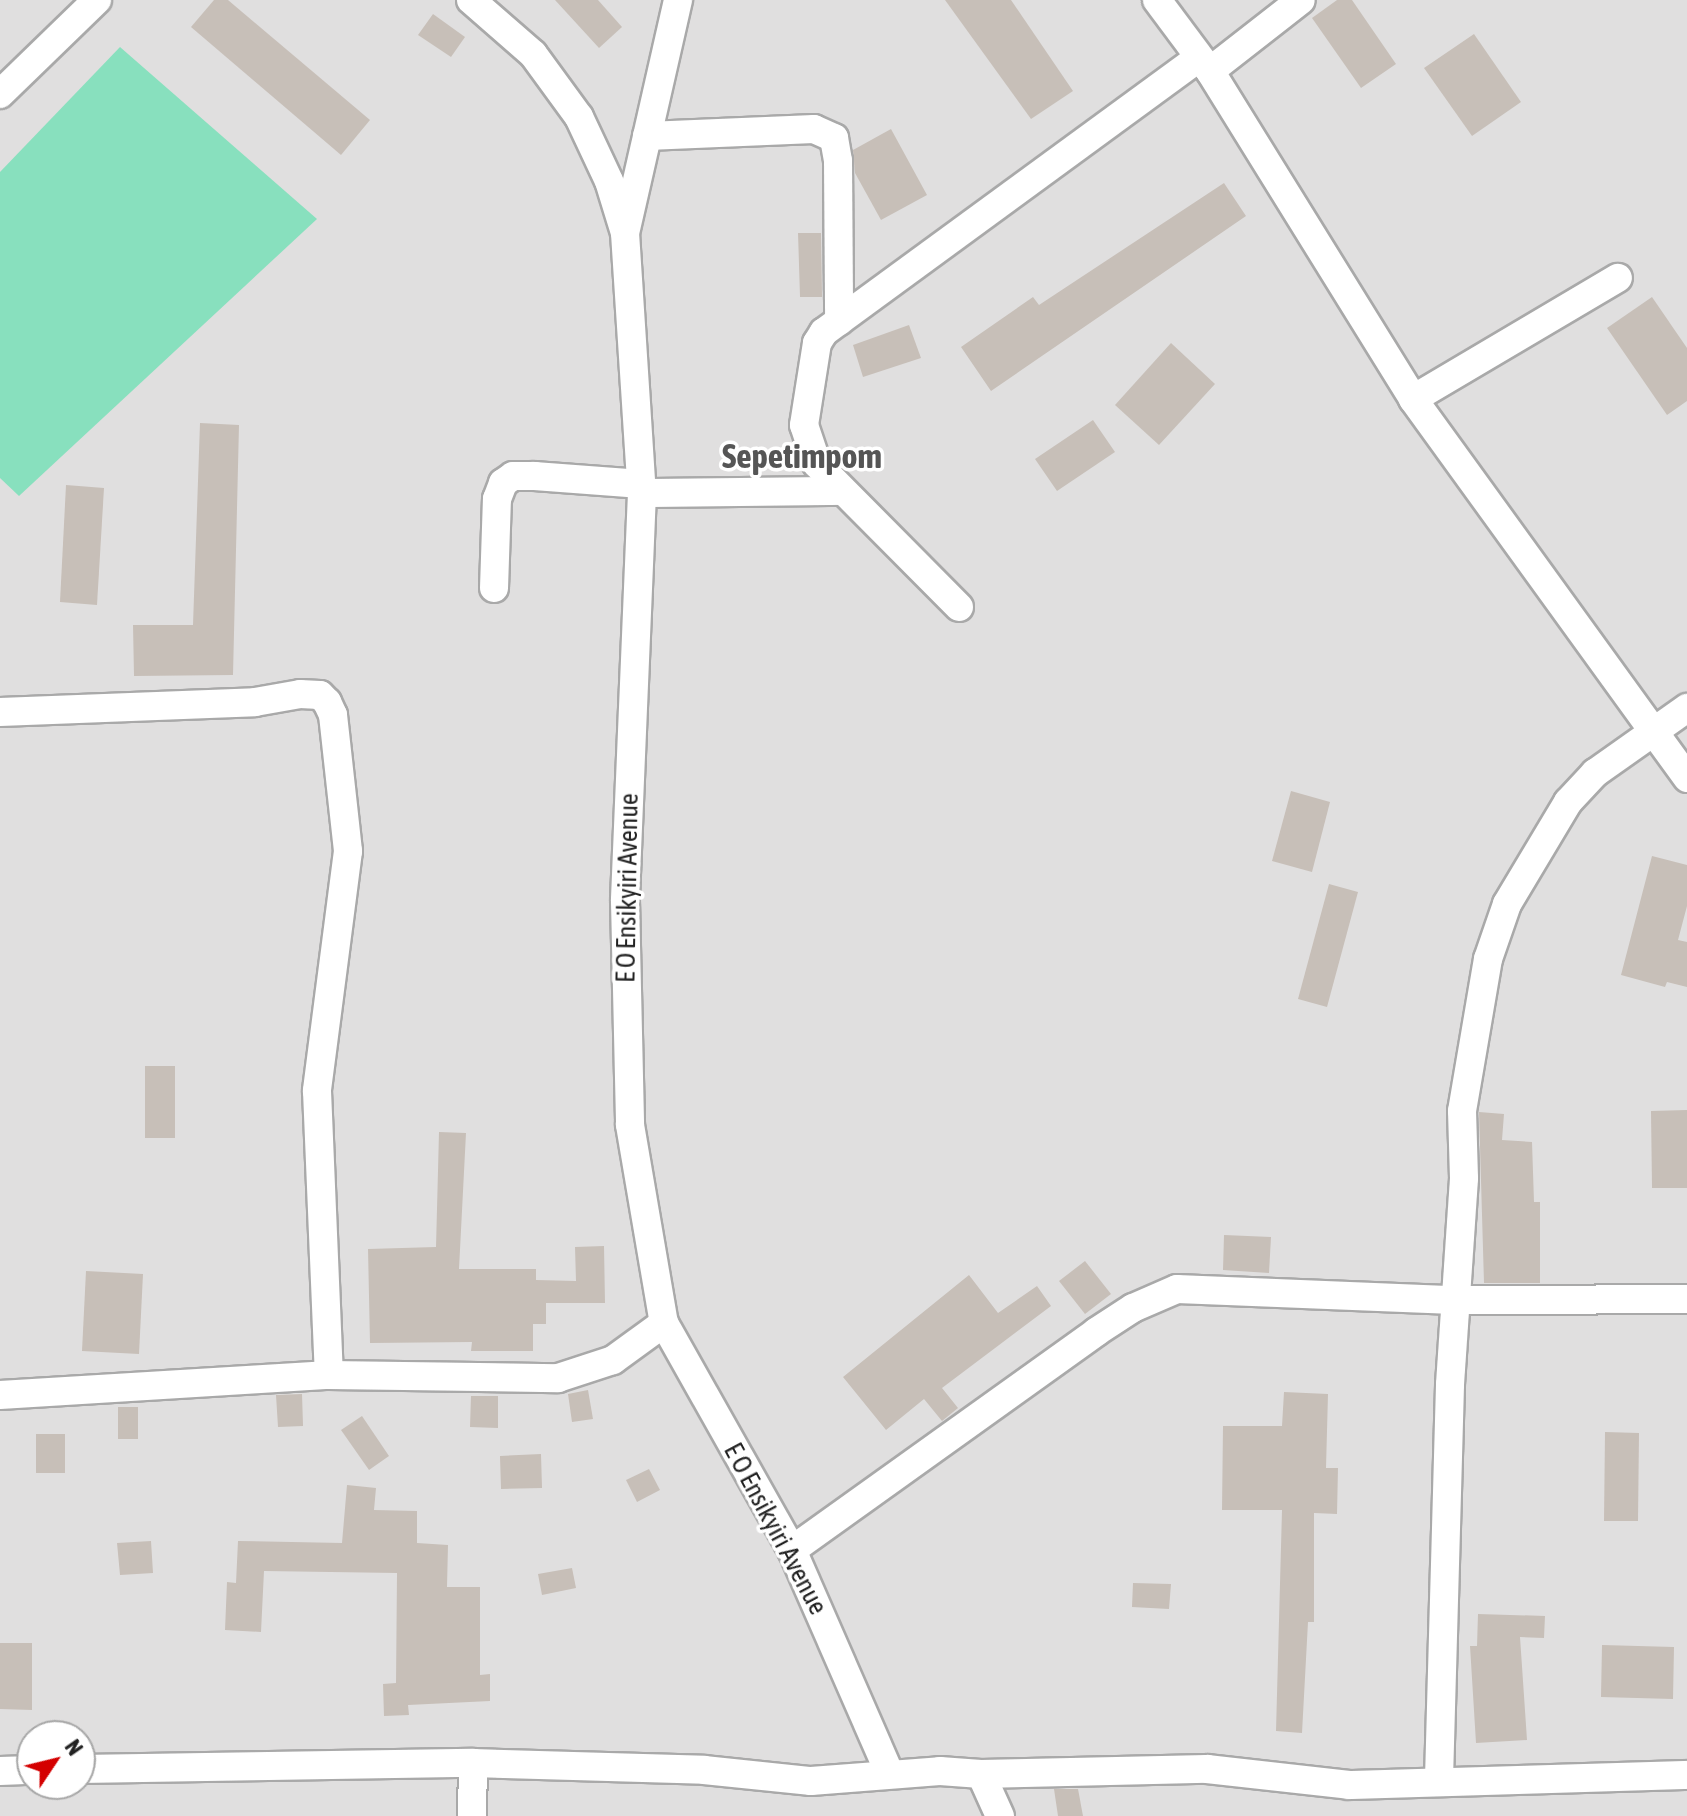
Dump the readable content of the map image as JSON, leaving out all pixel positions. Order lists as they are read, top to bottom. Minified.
{"streets":{"street":["E O Ensikyiri Avenue"]},"districts":["Sepetimpom"],"north":"top right"}
